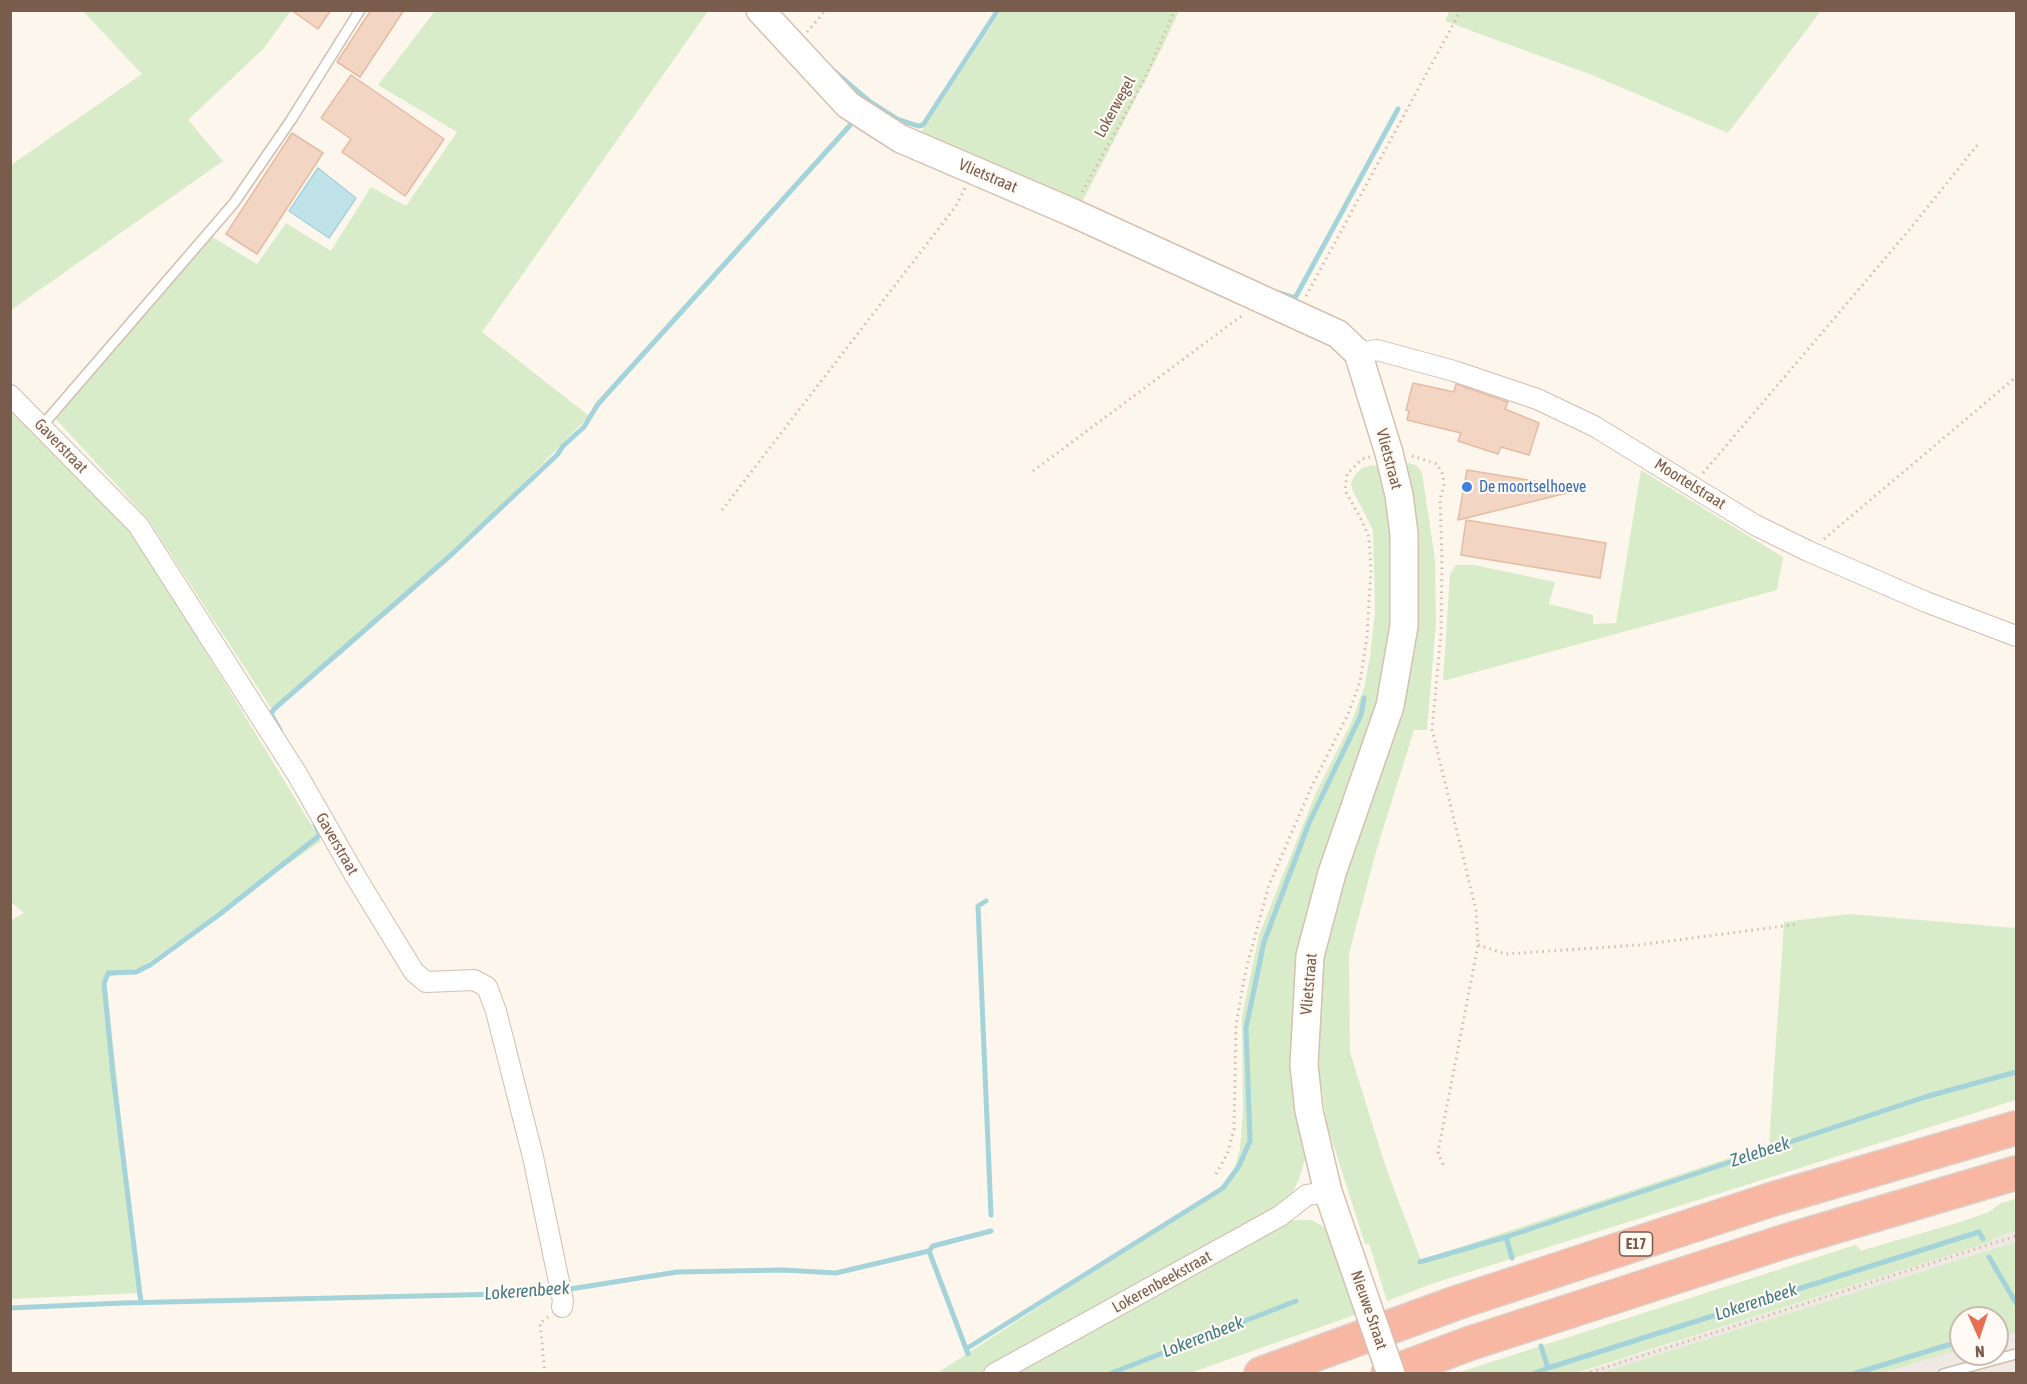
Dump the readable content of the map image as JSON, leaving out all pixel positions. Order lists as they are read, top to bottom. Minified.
{"streets":{"highway":["E17"],"street":["Vlietstraat","Gaverstraat","Moortelstraat","Lokerenbeekstraat","Nieuwe Straat"],"path":["Lokerwegel"]},"crossings":[["Lokerwegel","Vlietstraat"],["Vlietstraat","Moortelstraat"],["Vlietstraat","Lokerenbeekstraat"],["Vlietstraat","Nieuwe Straat"]],"water":["Zelebeek","Lokerenbeek"],"places":["De moortselhoeve"],"north":"bottom"}
